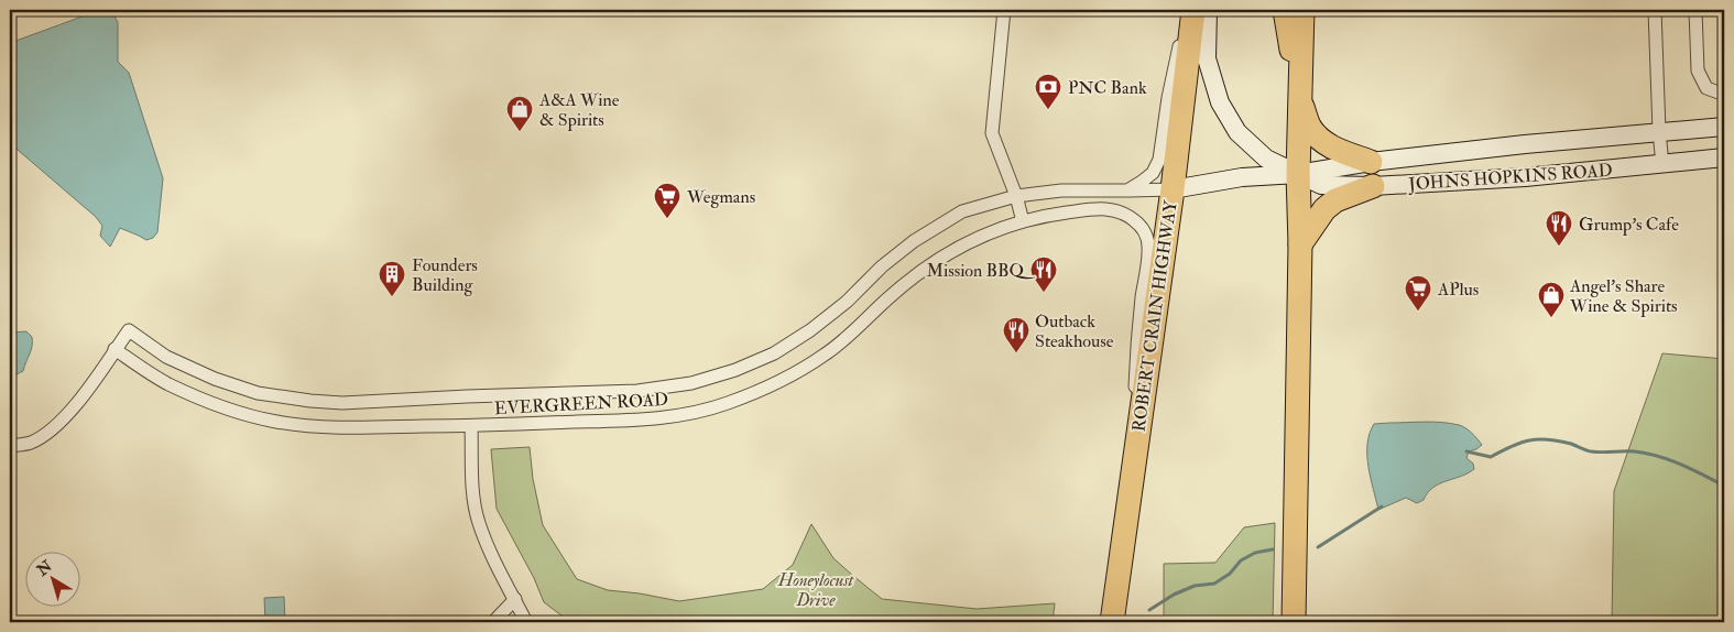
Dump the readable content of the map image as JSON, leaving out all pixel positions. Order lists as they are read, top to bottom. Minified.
{"streets":{"highway":["ROBERT CRAIN HIGHWAY"],"street":["JOHNS HOPKINS ROAD","EVERGREEN ROAD"]},"crossings":[["JOHNS HOPKINS ROAD","ROBERT CRAIN HIGHWAY"],["JOHNS HOPKINS ROAD","EVERGREEN ROAD"],["ROBERT CRAIN HIGHWAY","EVERGREEN ROAD"]],"parks":["Honeylocust Drive"],"places":{"bank":["PNC Bank"],"shop":["A&A Wine & Spirits","Angel's Share Wine & Spirits"],"supermarket":["Wegmans","APlus"],"restaurant":["Grump's Cafe","Mission BBQ","Outback Steakhouse"],"building":["Founders Building"]},"north":"top left"}
